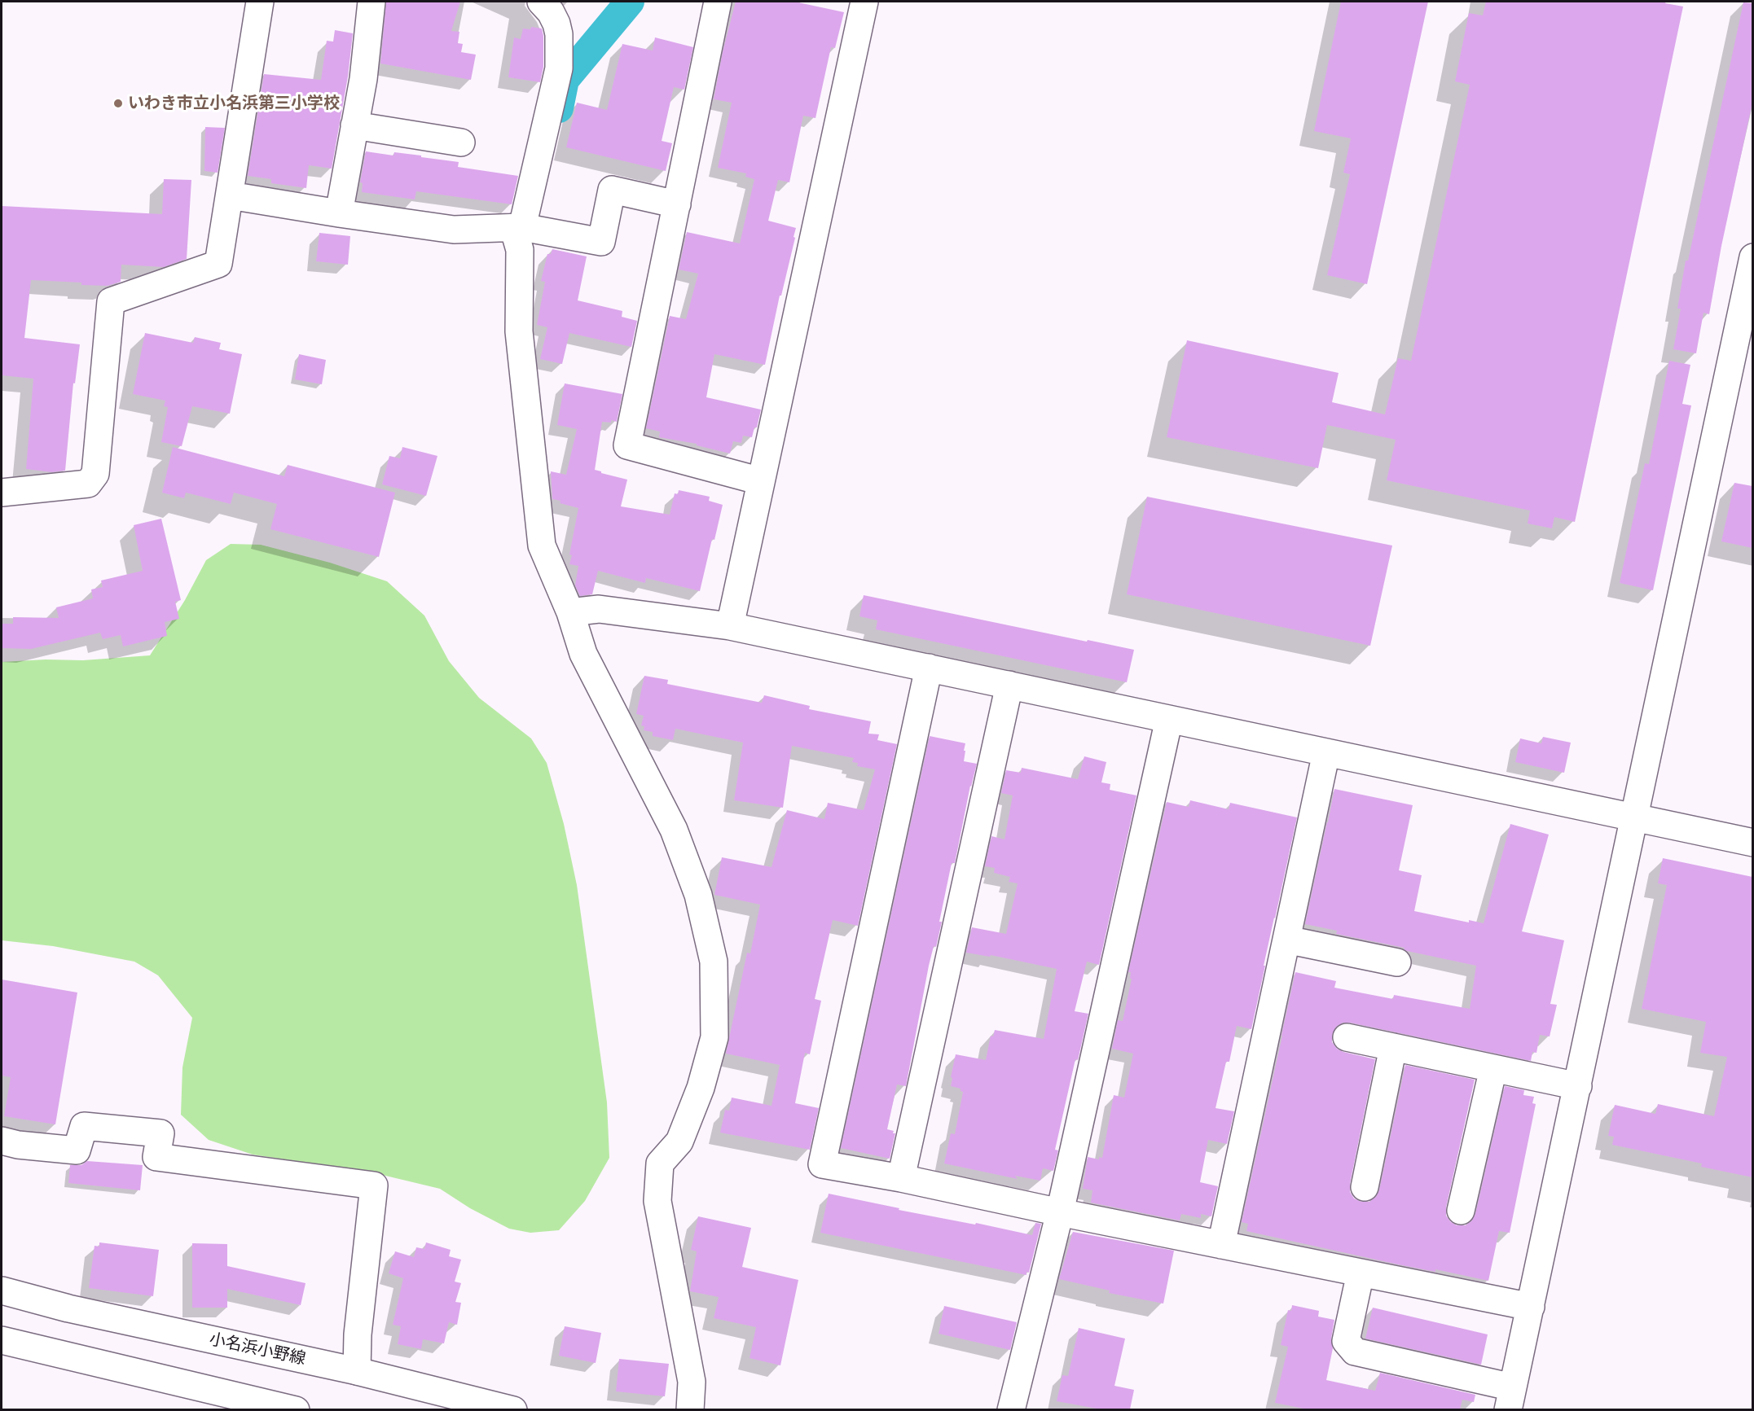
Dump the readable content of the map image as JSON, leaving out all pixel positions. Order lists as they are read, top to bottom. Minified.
{"streets":{"street":["小名浜小野線"]},"places":["いわき市立小名浜第三小学校"]}
